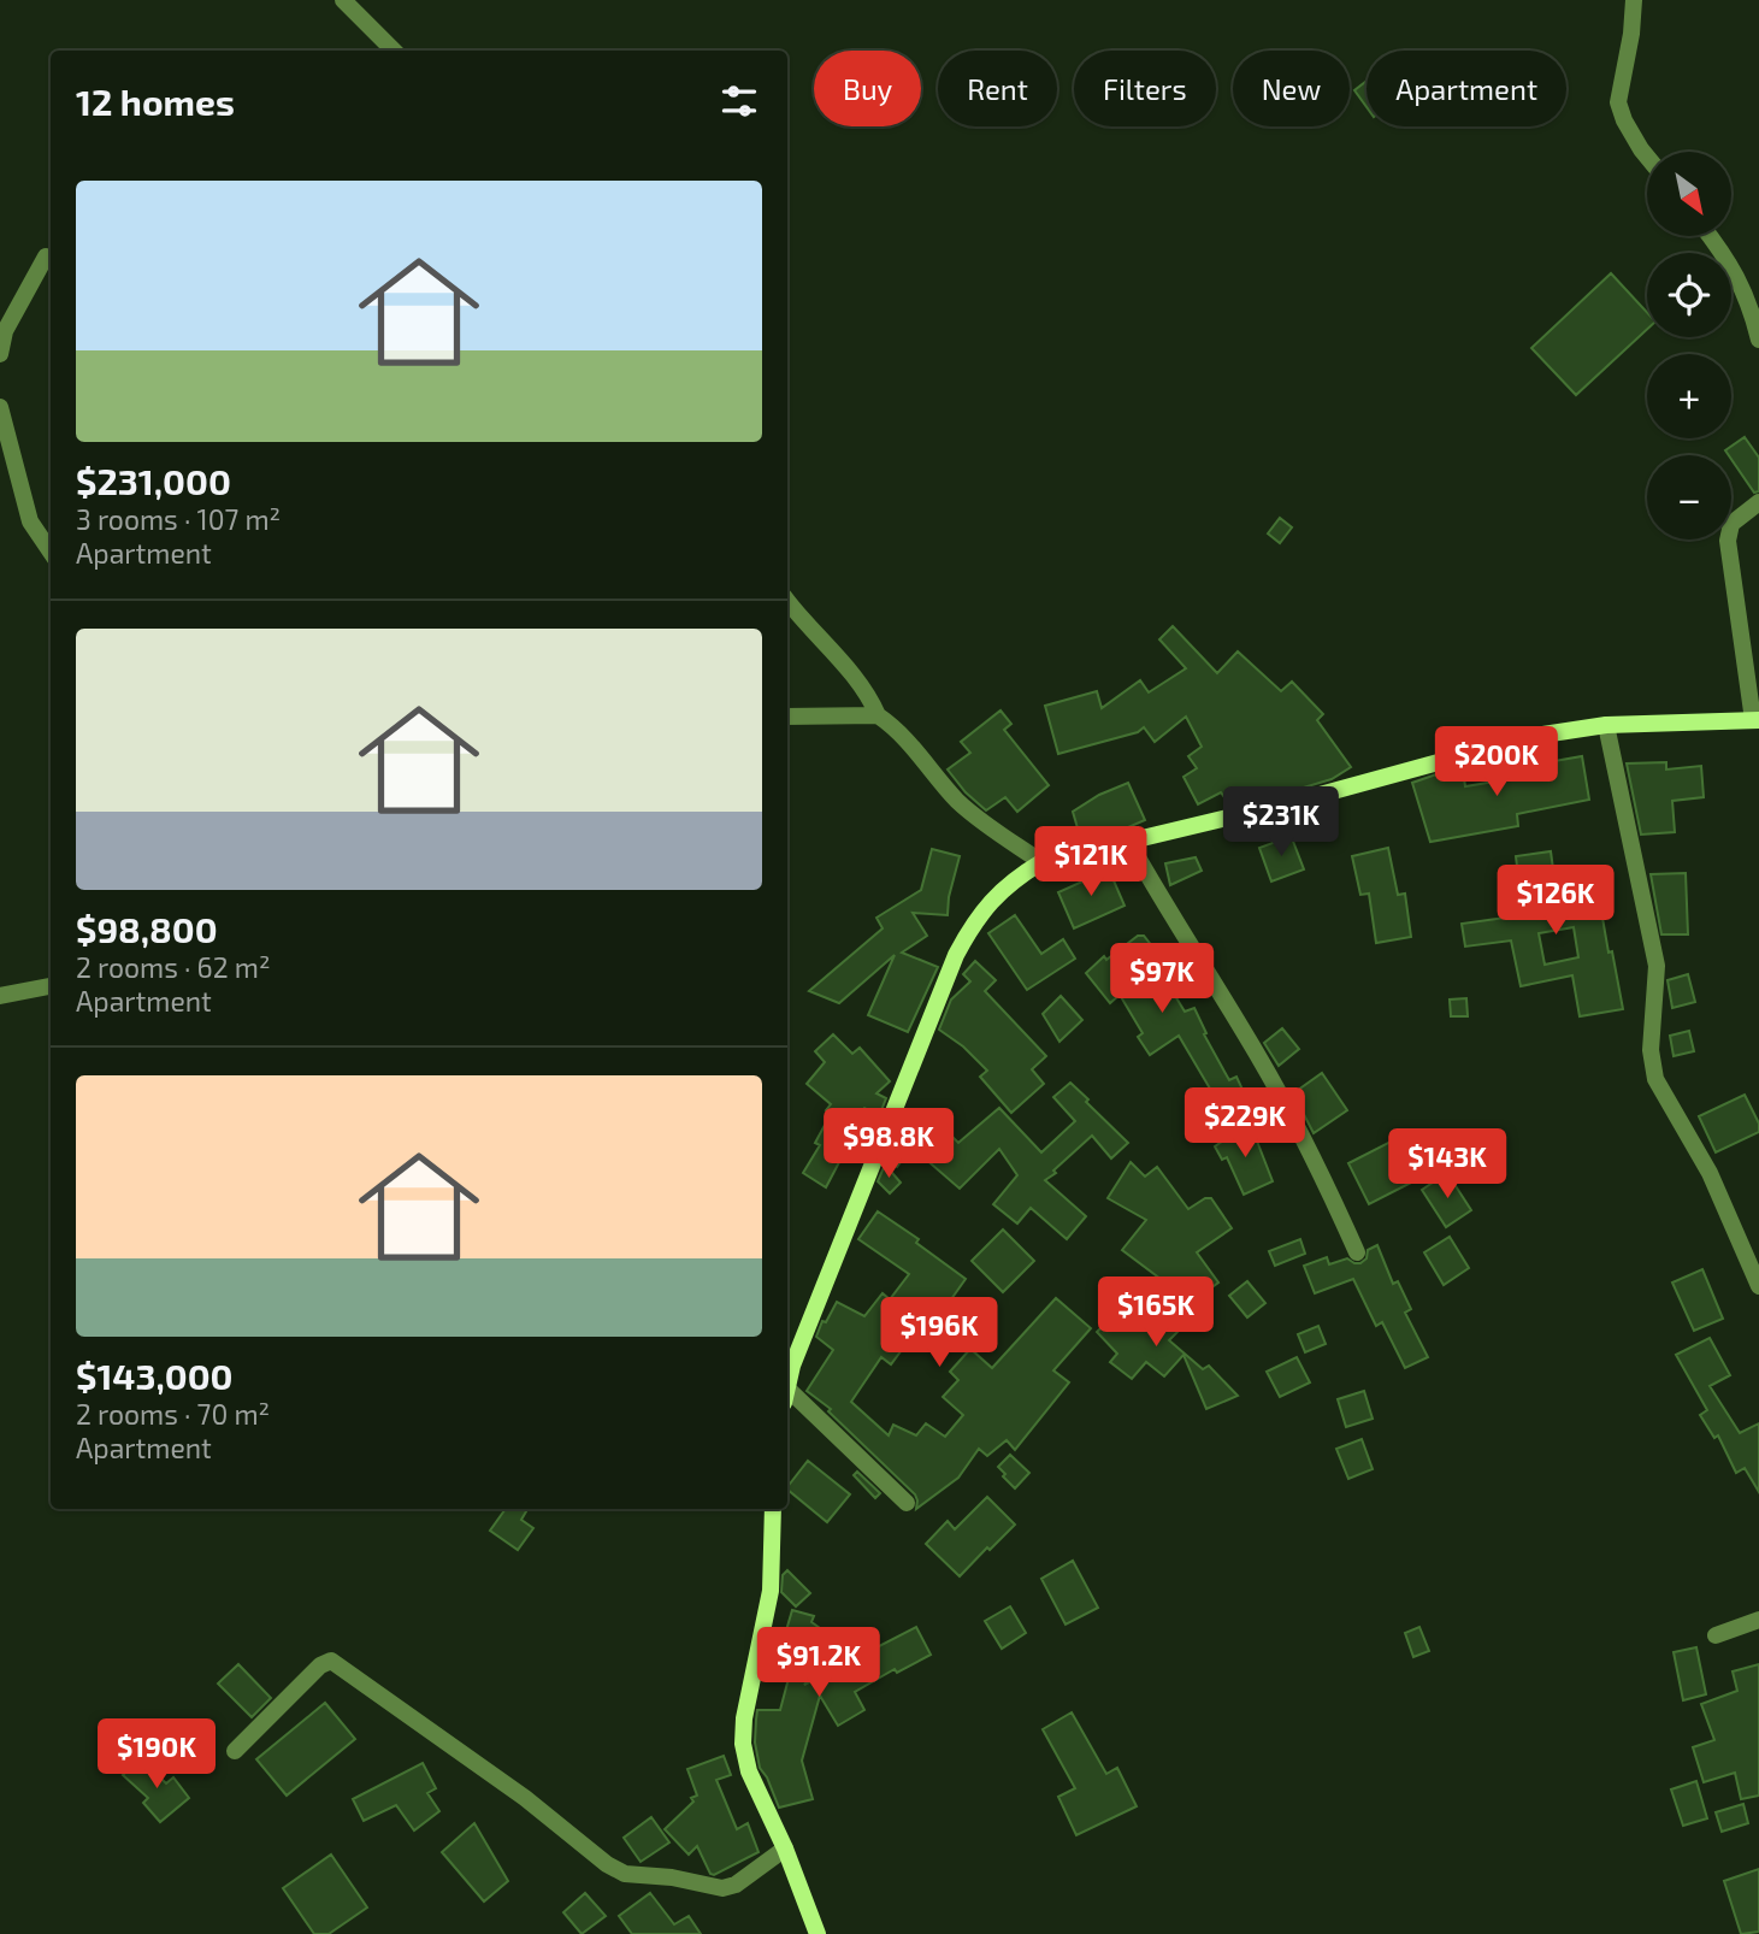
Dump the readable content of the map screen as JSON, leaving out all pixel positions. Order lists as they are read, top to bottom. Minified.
{"north":"bottom right","page":{"chip":["Buy","Rent","Filters","New","Apartment"],"heading":"12 homes","map_buttons":["+","−"],"list":[{"name":"$231,000","note":"3 rooms · 107 m² · Apartment"},{"name":"$98,800","note":"2 rooms · 62 m² · Apartment"},{"name":"$143,000","note":"2 rooms · 70 m² · Apartment"}],"price":["$200K","$231K","$121K","$126K","$97K","$229K","$98.8K","$143K","$165K","$196K","$91.2K","$190K"]}}
